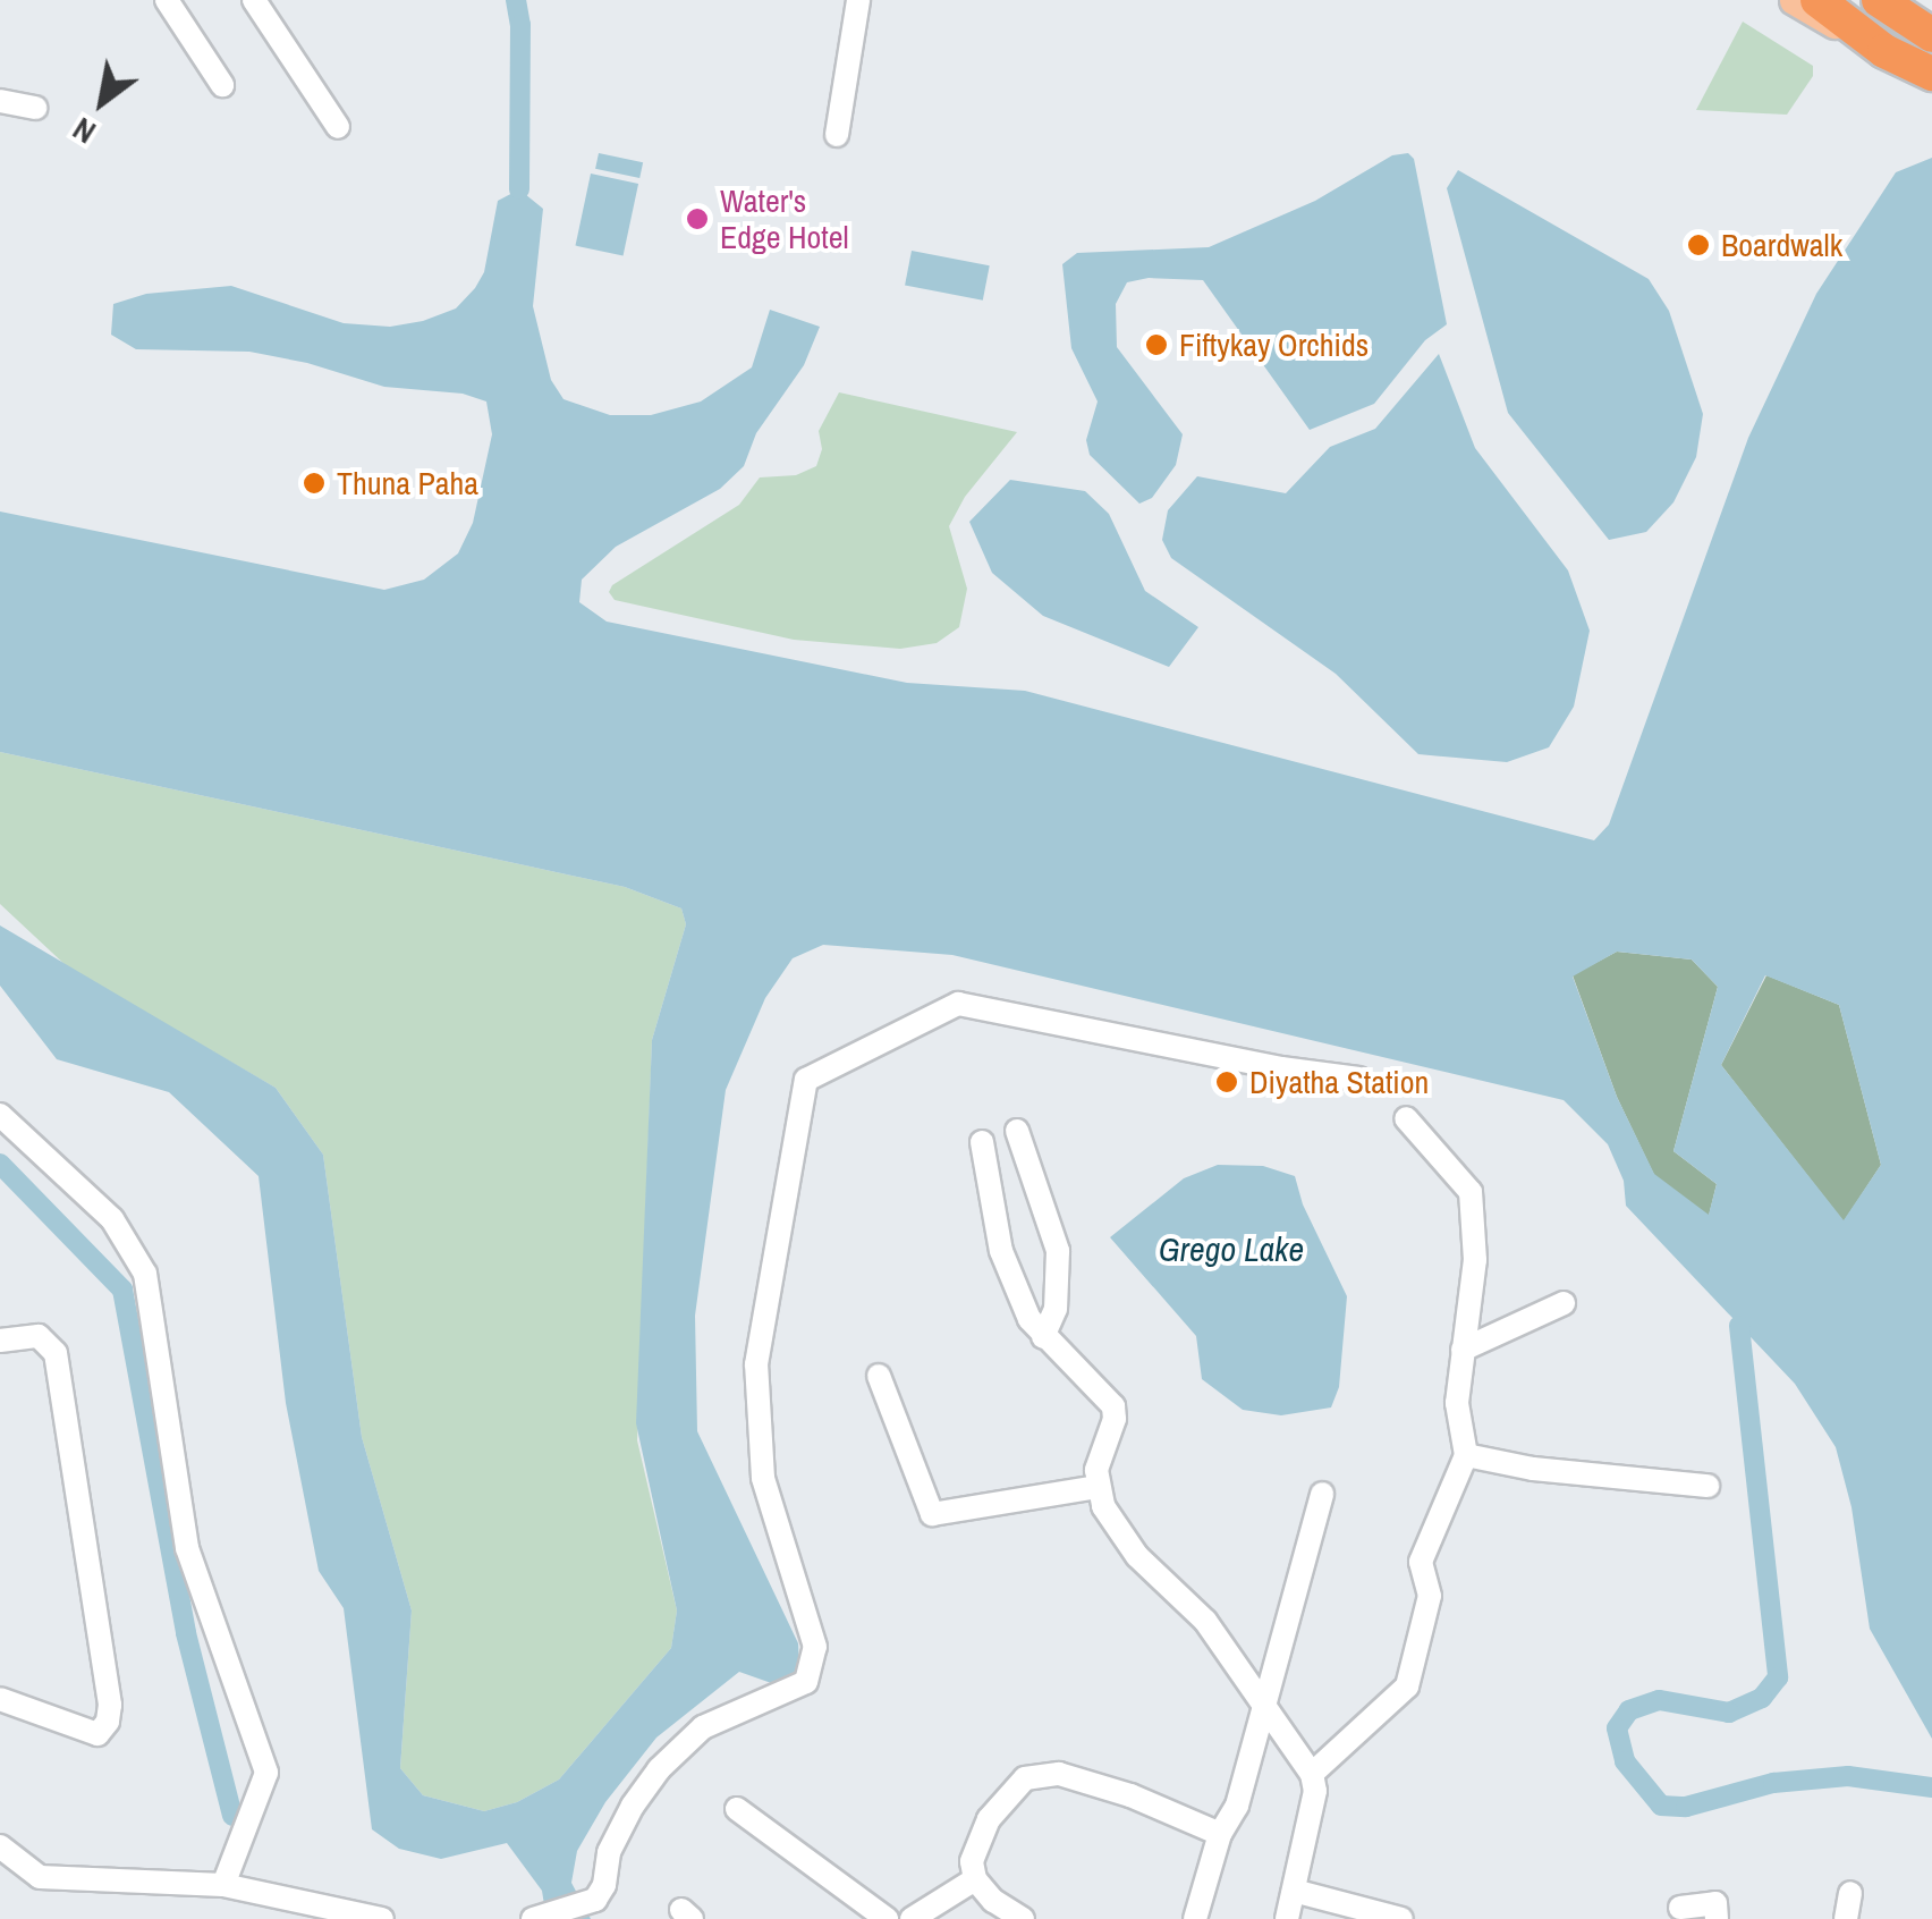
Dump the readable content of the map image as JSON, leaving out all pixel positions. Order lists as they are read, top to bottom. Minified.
{"water":["Grego Lake"],"places":["Water's Edge Hotel","Boardwalk","Fiftykay Orchids","Thuna Paha","Diyatha Station"],"north":"bottom left"}
